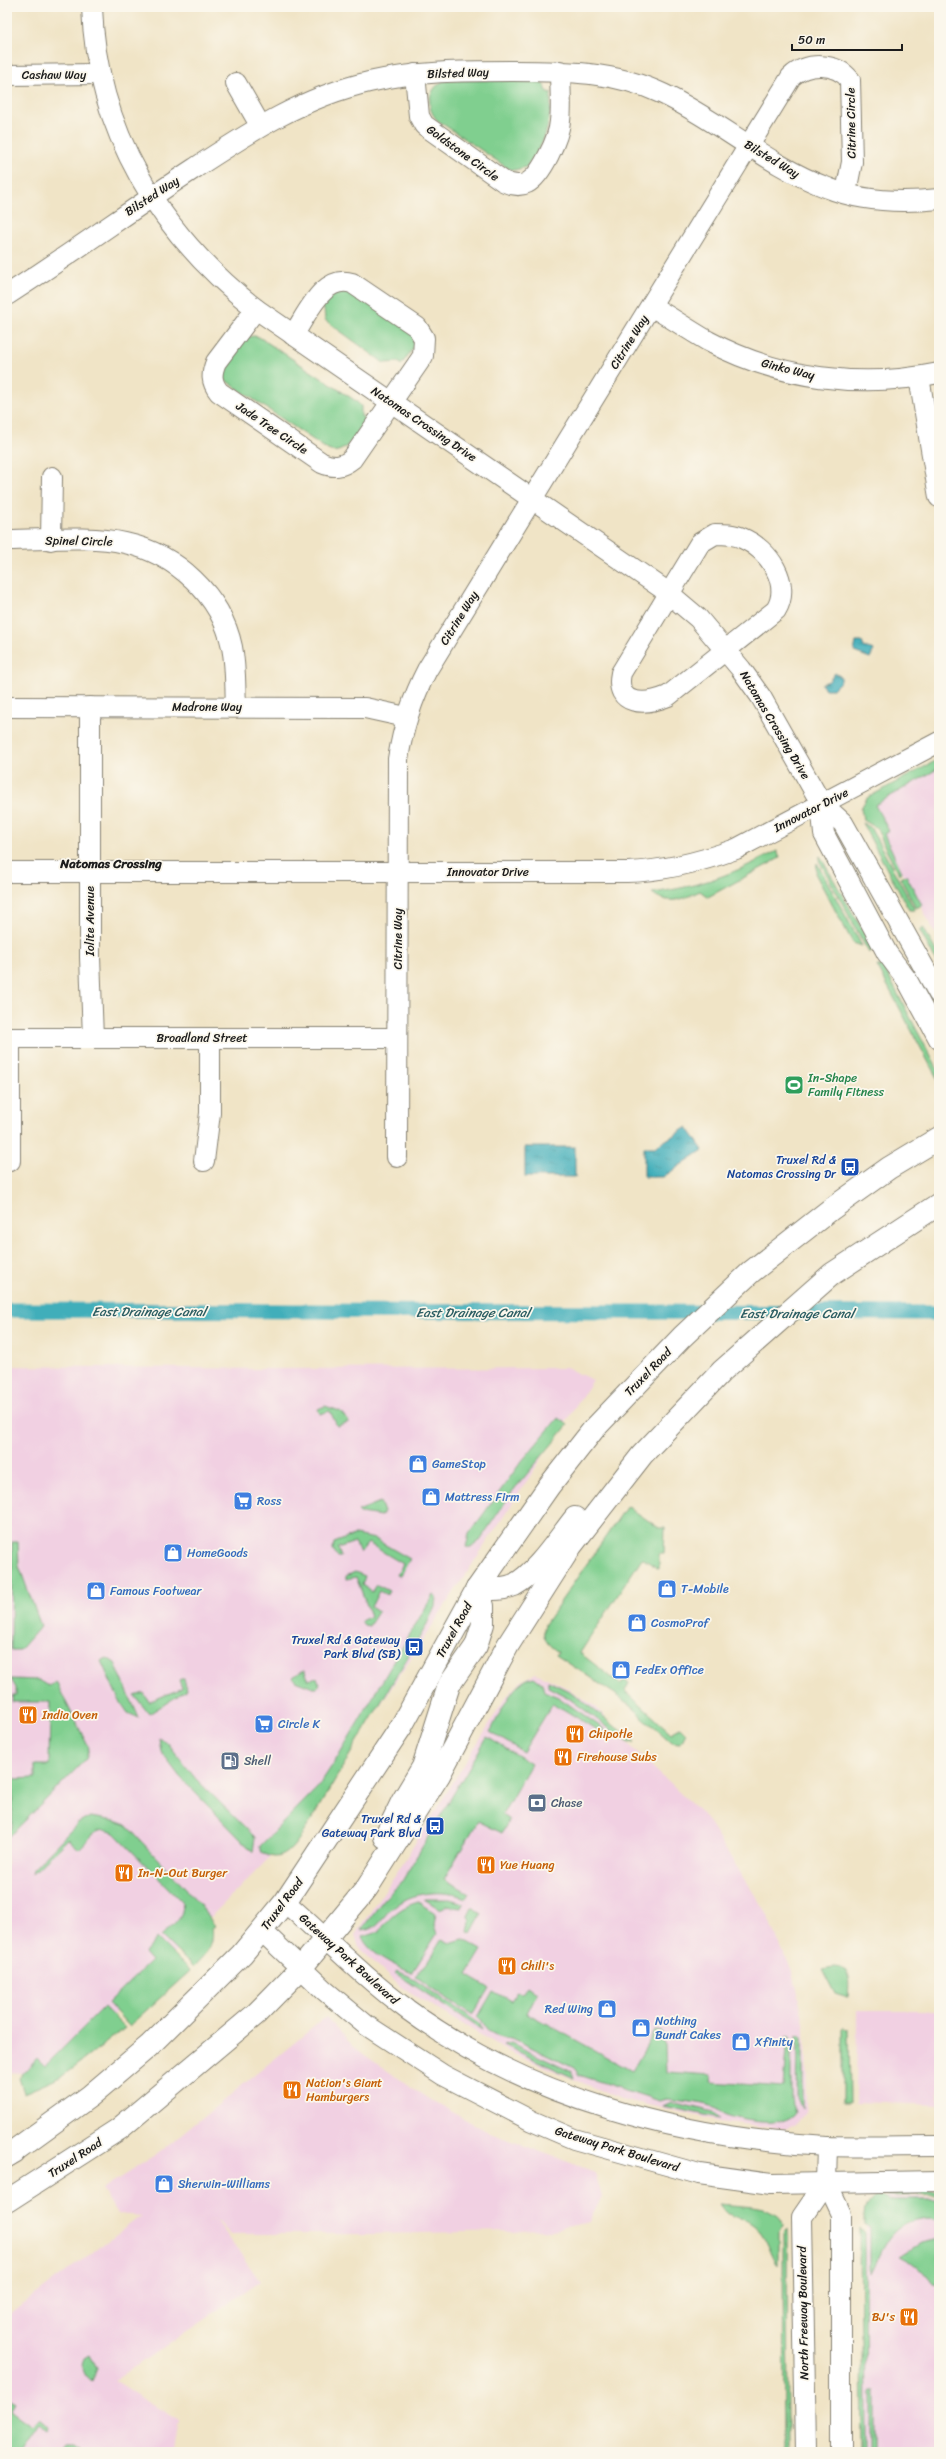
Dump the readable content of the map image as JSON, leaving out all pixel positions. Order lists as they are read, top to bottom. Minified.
{"streets":{"main road":["Truxel Road"],"street":["Bilsted Way","Cashaw Way","Citrine Circle","Goldstone Circle","Citrine Way","Ginko Way","Natomas Crossing Drive","Jade Tree Circle","Spinel Circle","Madrone Way","Innovator Drive","Iolite Avenue","Broadland Street","Gateway Park Boulevard","North Freeway Boulevard"]},"crossings":[["Bilsted Way","Citrine Circle"],["Bilsted Way","Goldstone Circle"],["Bilsted Way","Citrine Way"],["Bilsted Way","Natomas Crossing Drive"],["Cashaw Way","Natomas Crossing Drive"],["Citrine Circle","Citrine Way"],["Citrine Way","Ginko Way"],["Citrine Way","Natomas Crossing Drive"],["Citrine Way","Madrone Way"],["Citrine Way","Innovator Drive"],["Citrine Way","Broadland Street"],["Natomas Crossing Drive","Jade Tree Circle"],["Natomas Crossing Drive","Innovator Drive"],["Spinel Circle","Madrone Way"],["Madrone Way","Iolite Avenue"],["Innovator Drive","Iolite Avenue"],["Iolite Avenue","Broadland Street"],["Truxel Road","Gateway Park Boulevard"],["Gateway Park Boulevard","North Freeway Boulevard"]],"districts":["Natomas Crossing"],"water":["East Drainage Canal"],"places":{"sports":["In-Shape Family Fitness"],"bus stop":["Truxel Rd & Natomas Crossing Dr","Truxel Rd & Gateway Park Blvd (SB)","Truxel Rd & Gateway Park Blvd"],"shop":["GameStop","Mattress Firm","HomeGoods","T-Mobile","Famous Footwear","CosmoProf","FedEx Office","Red Wing","Nothing Bundt Cakes","Xfinity","Sherwin-Williams"],"supermarket":["Ross","Circle K"],"restaurant":["India Oven","Chipotle","Firehouse Subs","Yue Huang","In-N-Out Burger","Chili's","Nation's Giant Hamburgers","BJ's"],"fuel station":["Shell"],"bank":["Chase"]},"scale_bar":"50 m"}
